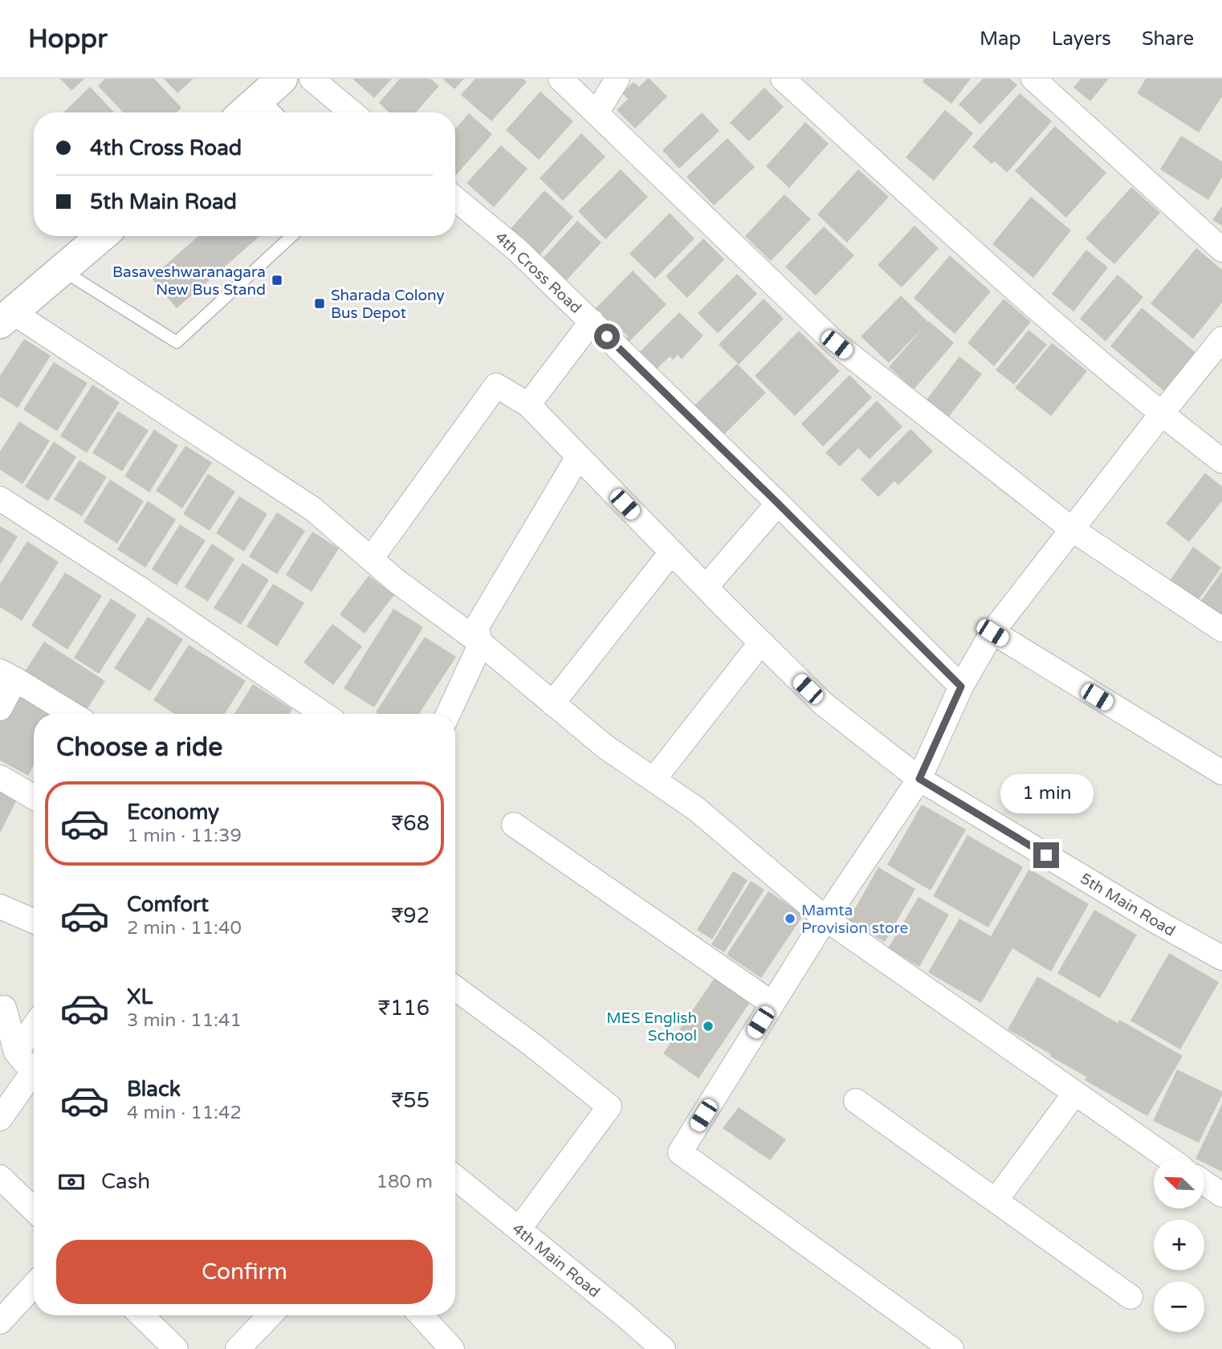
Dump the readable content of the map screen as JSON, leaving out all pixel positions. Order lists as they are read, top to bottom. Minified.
{"streets":{"street":["4th Cross Road","5th Main Road","4th Main Road"]},"places":{"transit":["Basaveshwaranagara New Bus Stand","Sharada Colony Bus Depot"],"other":["Mamta Provision store","MES English School"]},"north":"top left","page":{"header":"Hoppr","nav":["Map","Layers","Share"],"banner":["4th Cross Road","5th Main Road"],"heading":"Choose a ride","bubble":"1 min","list":[{"name":"Economy","note":"1 min · 11:39","value":"₹68"},{"name":"Comfort","note":"2 min · 11:40","value":"₹92"},{"name":"XL","note":"3 min · 11:41","value":"₹116"},{"name":"Black","note":"4 min · 11:42","value":"₹55"}],"pay":["Cash","180 m"],"map_buttons":["+","−"],"buttons":"Confirm"}}
